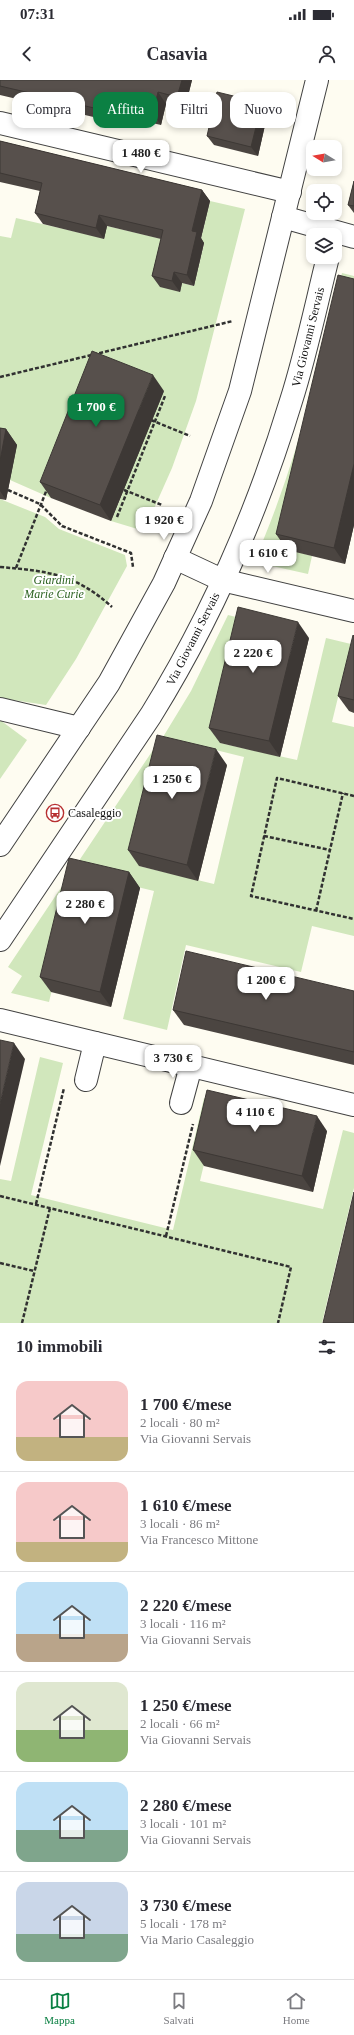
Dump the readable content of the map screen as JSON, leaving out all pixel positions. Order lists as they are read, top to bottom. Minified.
{"streets":{"street":["Via Giovanni Servais"]},"parks":["Giardini Marie Curie"],"places":{"bus stop":["Casaleggio"]},"north":"left","page":{"status":"07:31","header":"Casavia","chip":["Compra","Affitta","Filtri","Nuovo"],"price":["1 480 €","1 700 €","1 920 €","1 610 €","2 220 €","1 250 €","2 280 €","1 200 €","3 730 €","4 110 €"],"heading":"10 immobili","list":[{"name":"1 700 €/mese","note":"2 locali · 80 m² · Via Giovanni Servais"},{"name":"1 610 €/mese","note":"3 locali · 86 m² · Via Francesco Mittone"},{"name":"2 220 €/mese","note":"3 locali · 116 m² · Via Giovanni Servais"},{"name":"1 250 €/mese","note":"2 locali · 66 m² · Via Giovanni Servais"},{"name":"2 280 €/mese","note":"3 locali · 101 m² · Via Giovanni Servais"},{"name":"3 730 €/mese","note":"5 locali · 178 m² · Via Mario Casaleggio"}],"tabs":["Mappa","Salvati","Home"]}}
